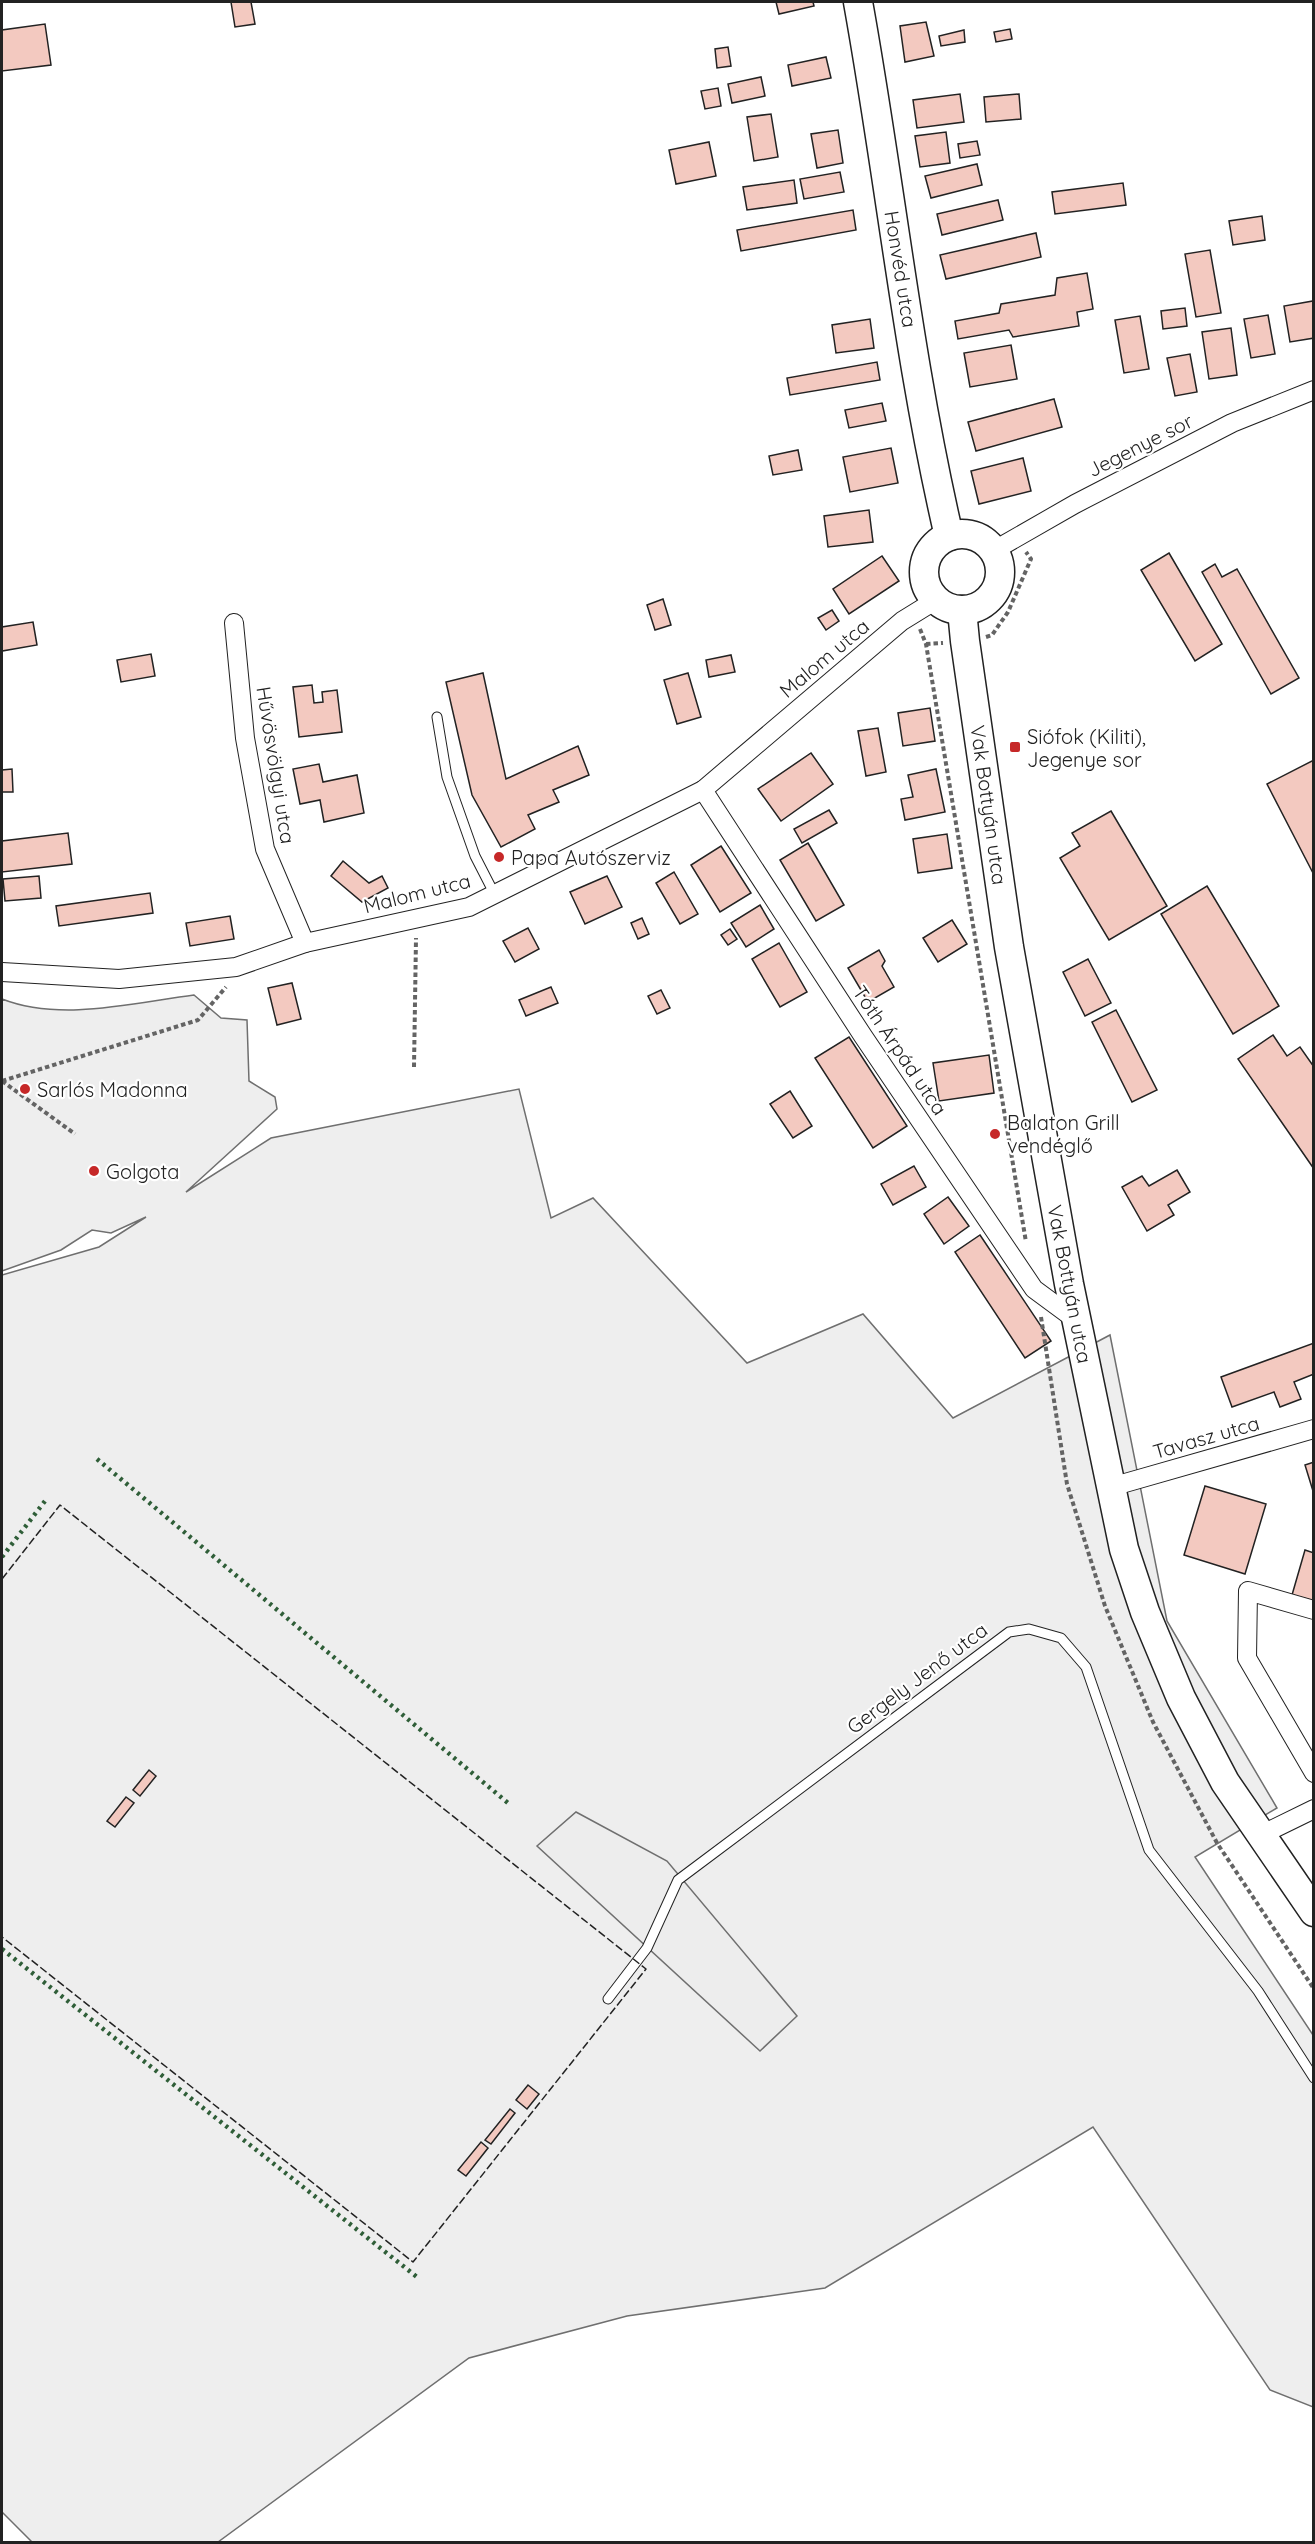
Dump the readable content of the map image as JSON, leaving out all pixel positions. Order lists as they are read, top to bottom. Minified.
{"streets":{"main road":["Honvéd utca","Vak Bottyán utca"],"street":["Jegenye sor","Malom utca","Hűvösvölgyi utca","Tóth Árpád utca","Tavasz utca"],"lane":["Gergely Jenő utca"]},"crossings":[["Honvéd utca","Jegenye sor"],["Honvéd utca","Malom utca"],["Honvéd utca","Vak Bottyán utca"],["Jegenye sor","Malom utca"],["Jegenye sor","Vak Bottyán utca"],["Malom utca","Hűvösvölgyi utca"],["Malom utca","Vak Bottyán utca"],["Malom utca","Tóth Árpád utca"],["Vak Bottyán utca","Tóth Árpád utca"],["Vak Bottyán utca","Tavasz utca"]],"places":{"transit":["Siófok (Kiliti), Jegenye sor"],"other":["Papa Autószerviz","Sarlós Madonna","Balaton Grill vendéglő","Golgota"]}}
